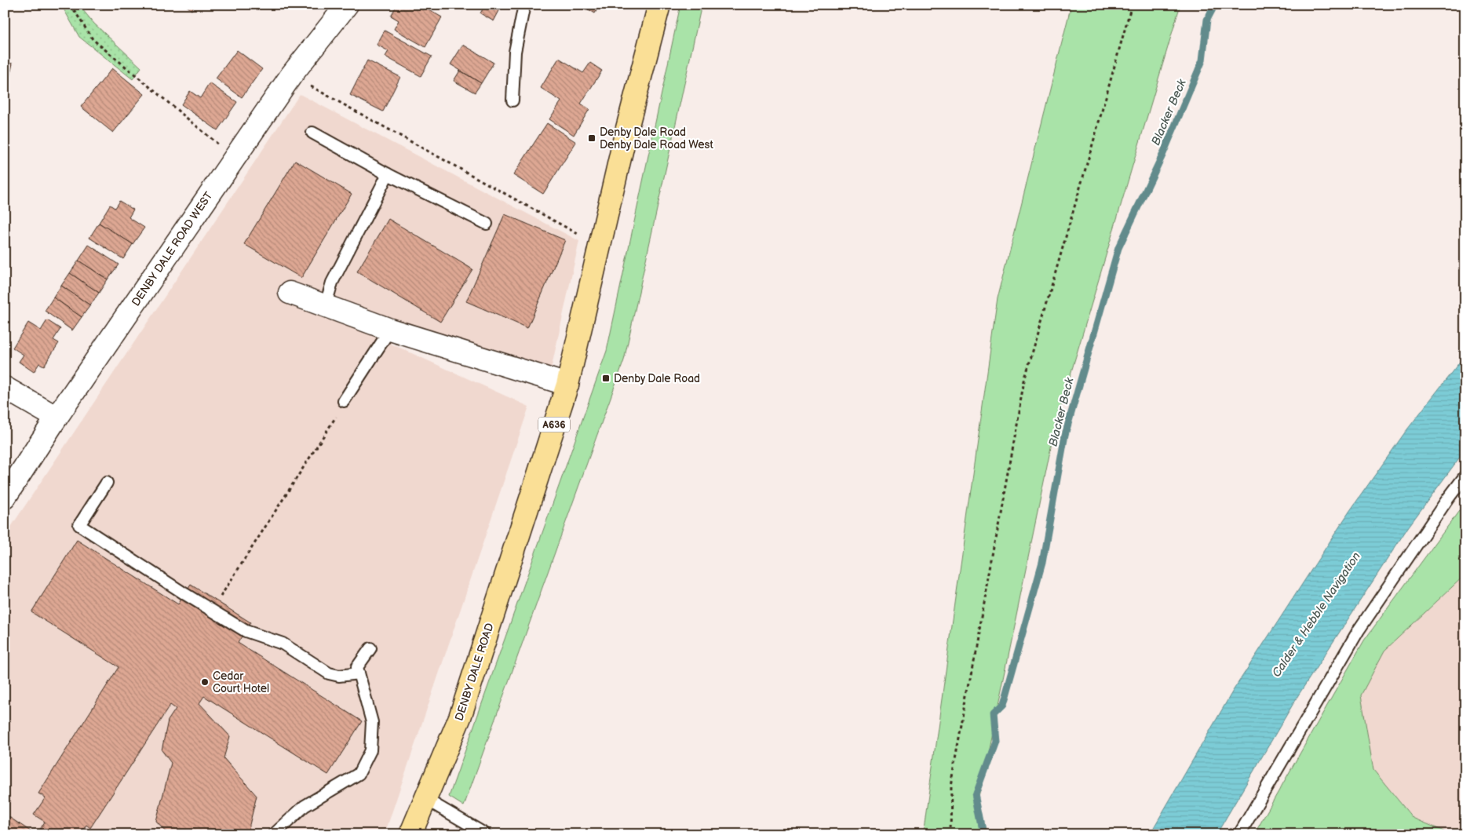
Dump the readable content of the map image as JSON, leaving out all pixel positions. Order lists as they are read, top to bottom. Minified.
{"streets":{"main road":["A636","DENBY DALE ROAD"],"street":["DENBY DALE ROAD WEST"]},"water":["Blacker Beck","Calder & Hebble Navigation"],"places":{"transit":["Denby Dale Road Denby Dale Road West","Denby Dale Road"],"other":["Cedar Court Hotel"]}}
